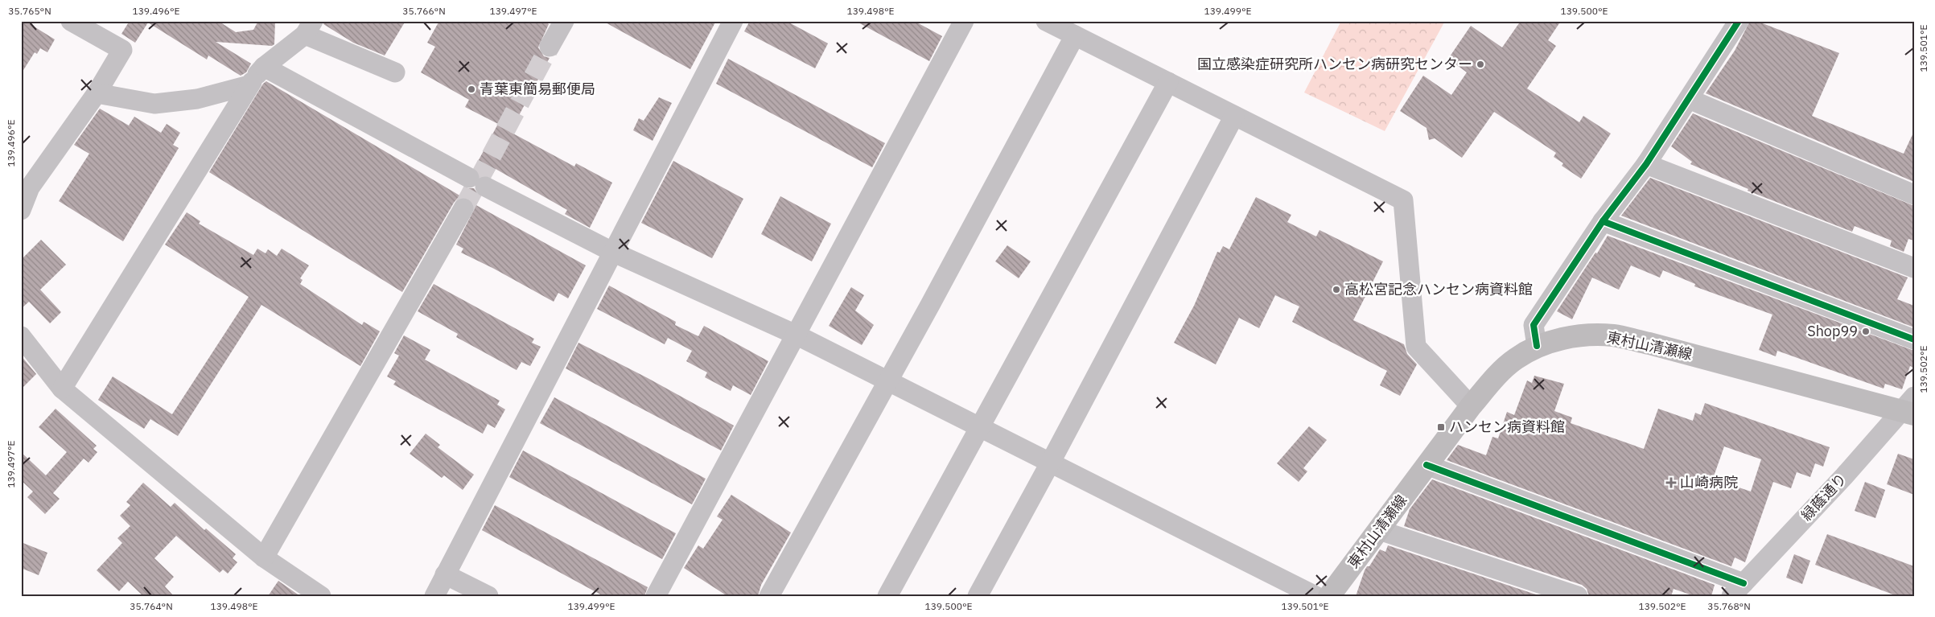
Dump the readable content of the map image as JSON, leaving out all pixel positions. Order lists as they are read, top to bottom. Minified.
{"streets":{"main road":["東村山清瀬線"],"street":["緑蔭通り"]},"crossings":[["東村山清瀬線","緑蔭通り"]],"places":{"other":["国立感染症研究所ハンセン病研究センター","青葉東簡易郵便局","高松宮記念ハンセン病資料館","Shop99"],"transit":["ハンセン病資料館"],"health":["山崎病院"]},"coordinates":["35.765°N","139.496°E","35.766°N","139.497°E","139.498°E","139.499°E","139.500°E","139.501°E","139.502°E","35.764°N","35.768°N"]}
